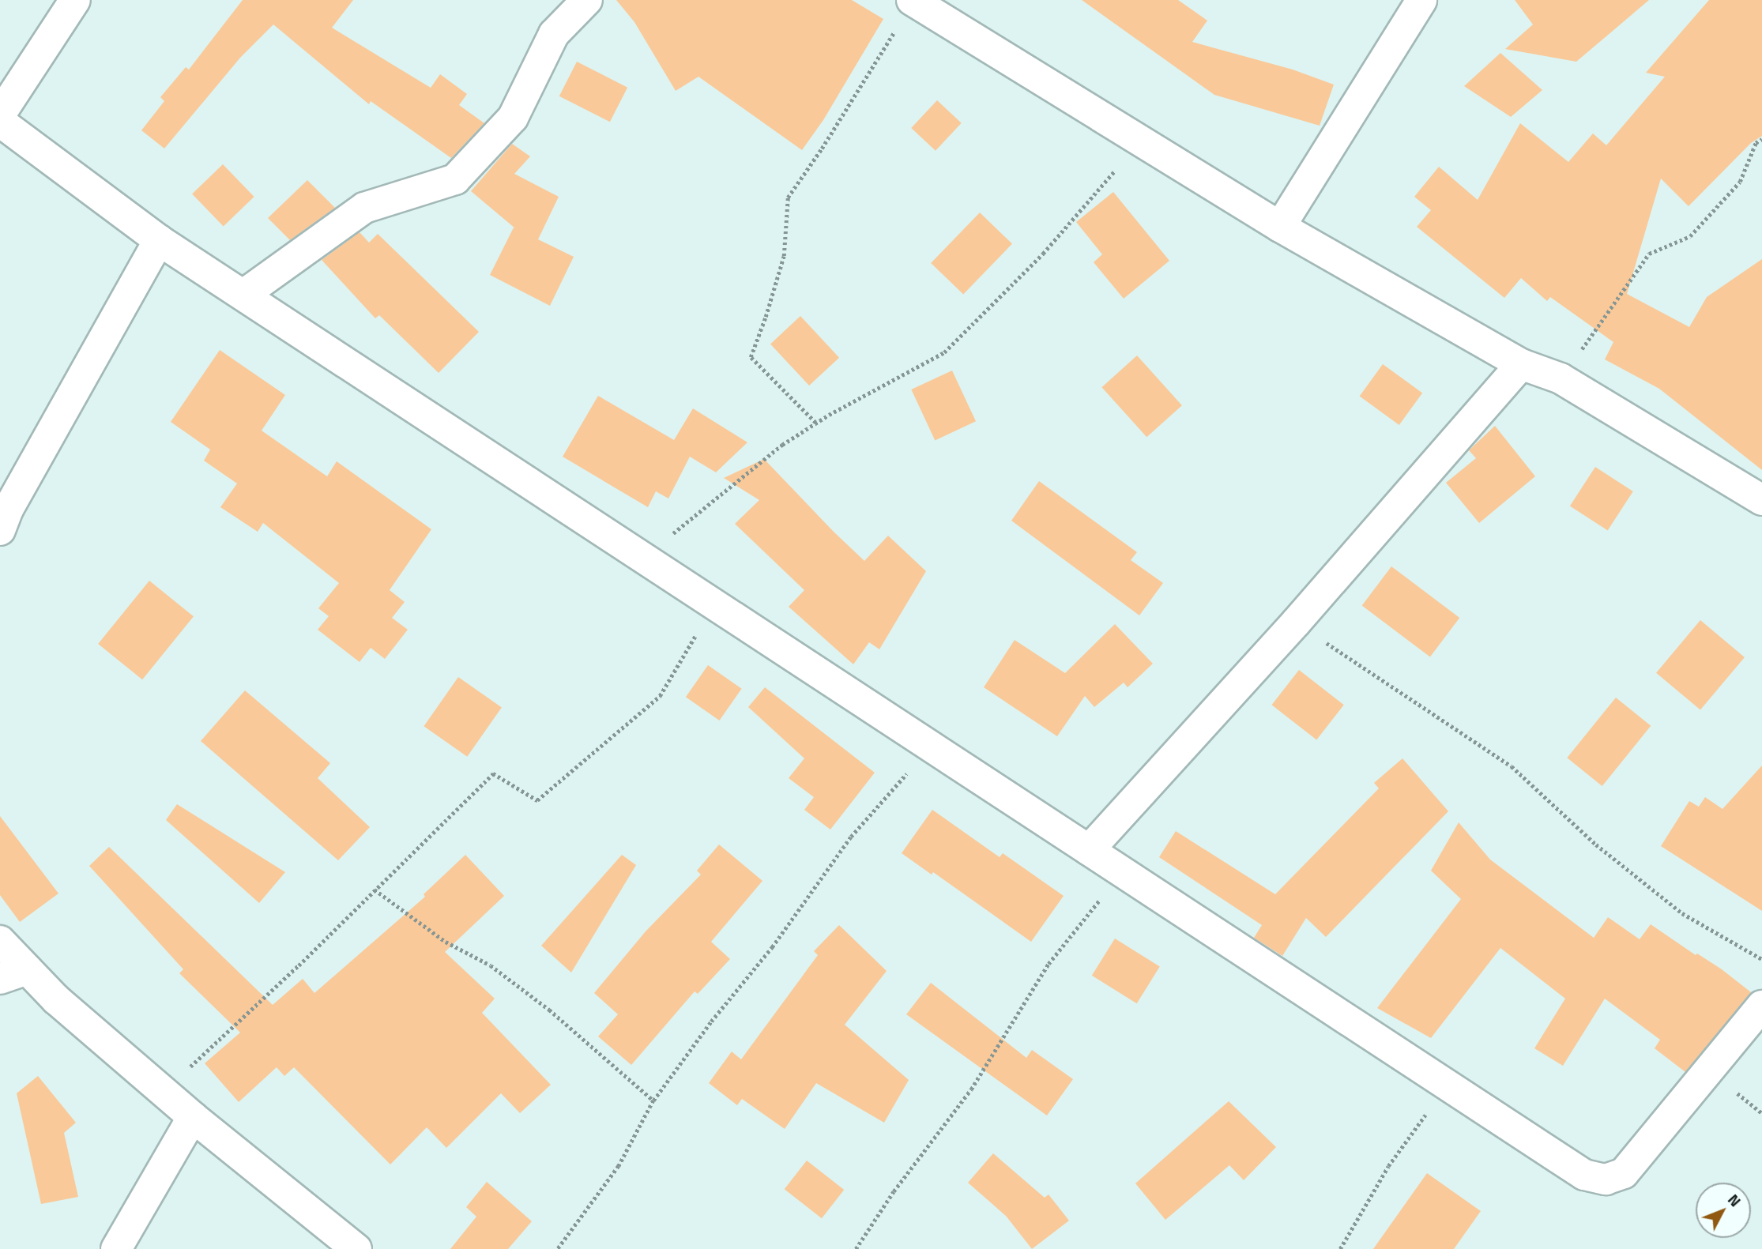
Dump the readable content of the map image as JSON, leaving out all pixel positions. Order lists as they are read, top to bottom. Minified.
{"north":"top right"}
